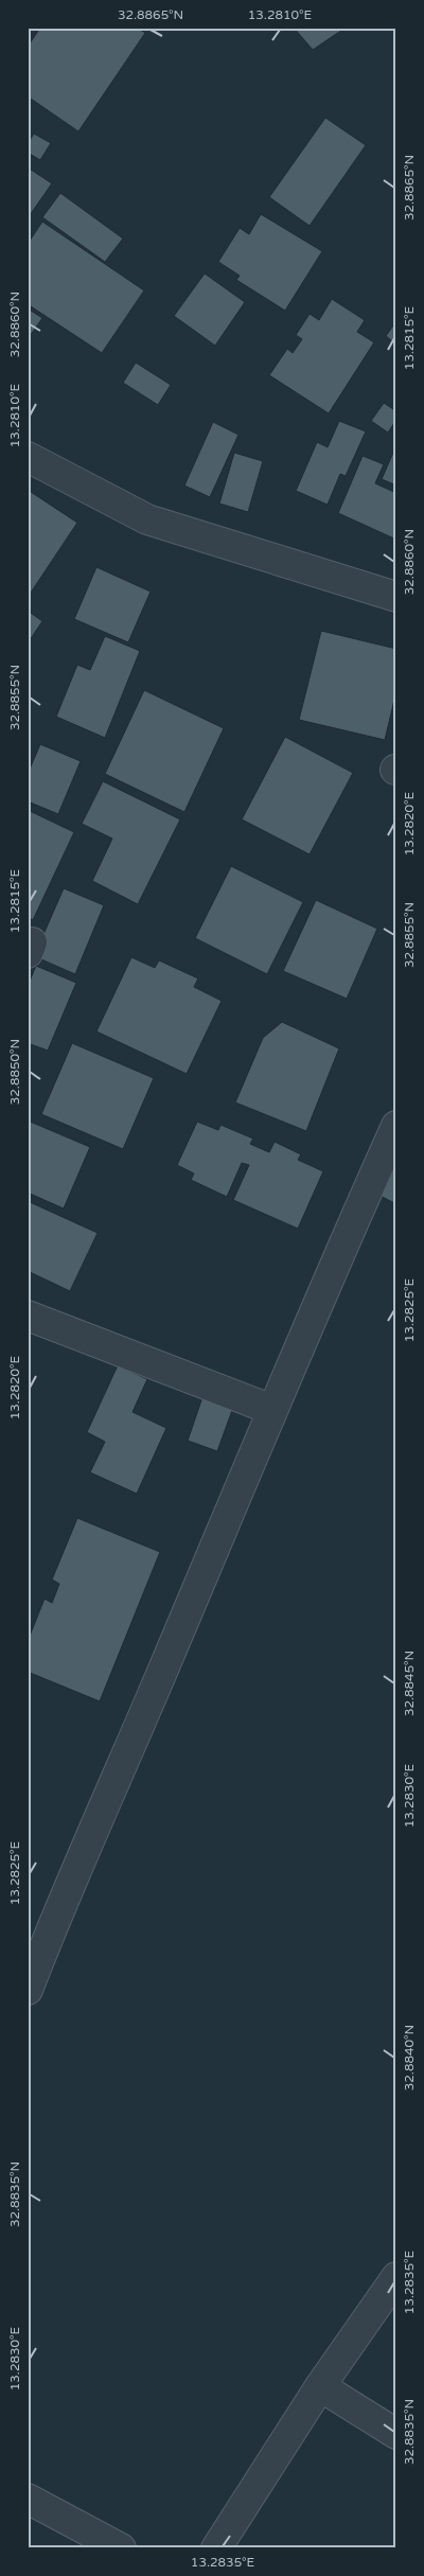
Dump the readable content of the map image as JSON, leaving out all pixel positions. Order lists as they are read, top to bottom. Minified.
{"coordinates":["32.8865°N","13.2810°E","32.8860°N","13.2815°E","32.8855°N","13.2820°E","32.8850°N","13.2825°E","32.8845°N","13.2830°E","32.8840°N","32.8835°N","13.2835°E"]}
